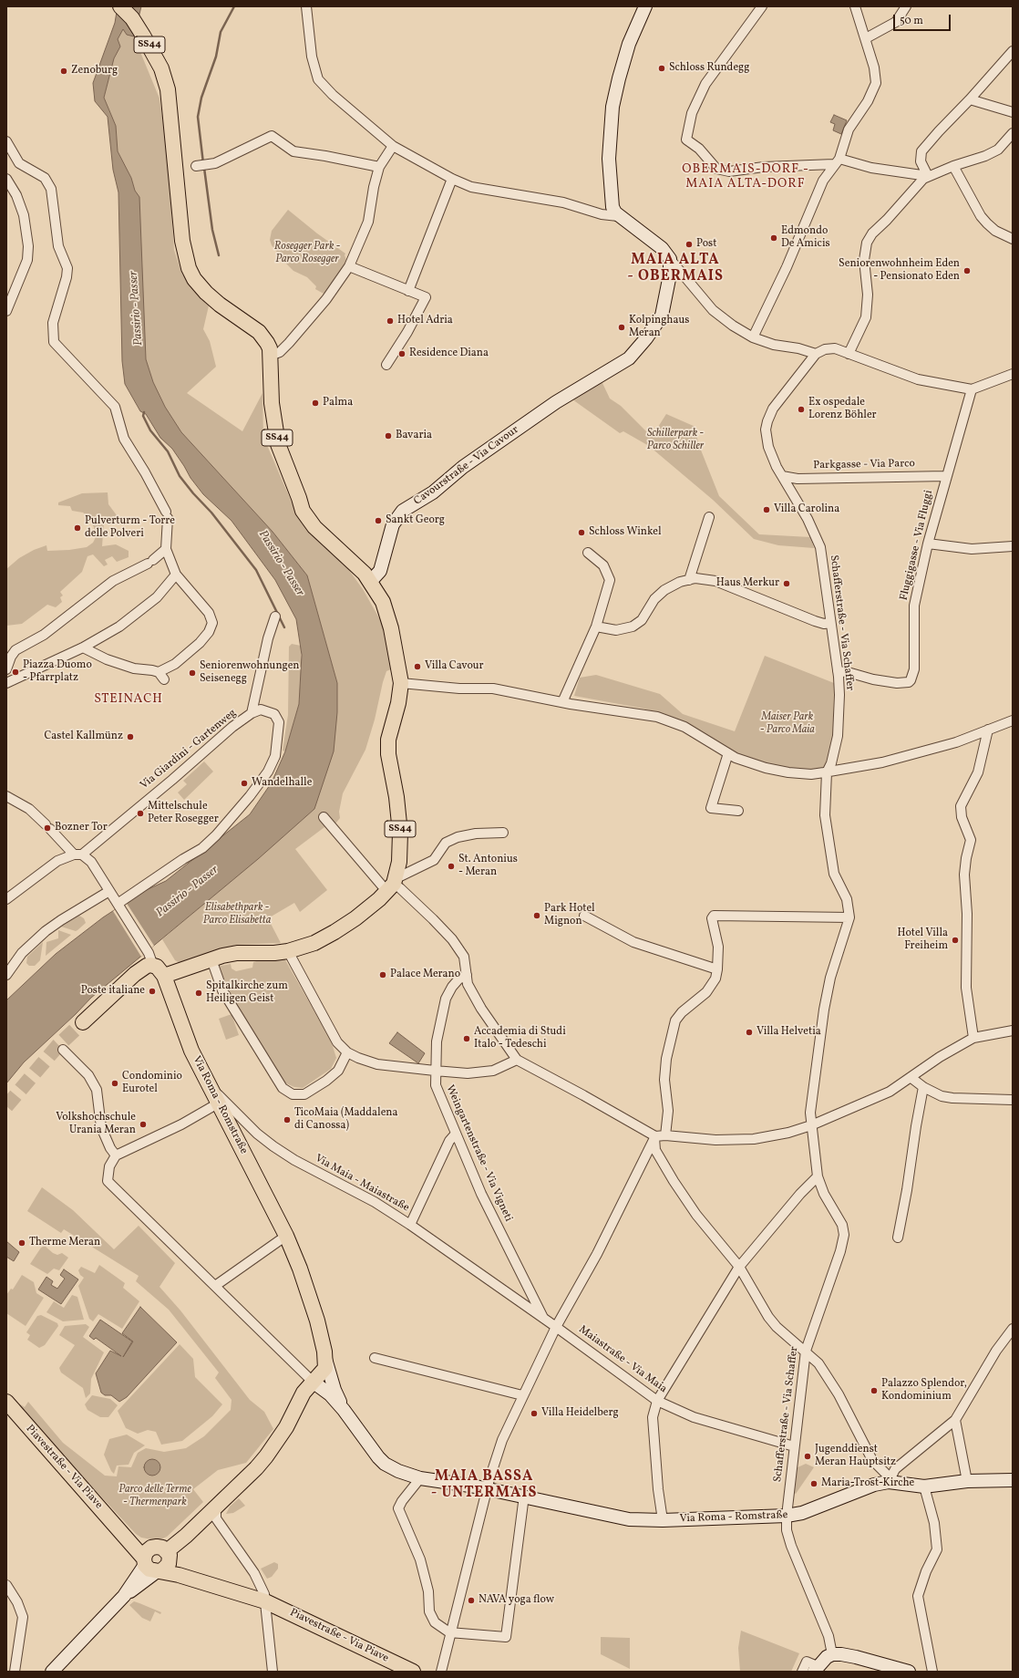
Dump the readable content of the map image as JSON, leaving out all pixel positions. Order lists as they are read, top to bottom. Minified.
{"streets":{"main road":["SS44","Via Roma - Romstraße","Piavestraße - Via Piave"],"street":["Parkgasse - Via Parco","Cavourstraße - Via Cavour","Fluggigasse - Via Fluggi","Schafferstraße - Via Schaffer","Via Giardini - Gartenweg","Weingartenstraße - Via Vigneti","Via Maia - Maiastraße","Maiastraße - Via Maia"]},"crossings":[["SS44","Cavourstraße - Via Cavour"],["Parkgasse - Via Parco","Fluggigasse - Via Fluggi"],["Parkgasse - Via Parco","Schafferstraße - Via Schaffer"],["Fluggigasse - Via Fluggi","Schafferstraße - Via Schaffer"],["Schafferstraße - Via Schaffer","Via Roma - Romstraße"],["Schafferstraße - Via Schaffer","Maiastraße - Via Maia"],["Via Roma - Romstraße","Via Maia - Maiastraße"],["Weingartenstraße - Via Vigneti","Via Maia - Maiastraße"],["Weingartenstraße - Via Vigneti","Maiastraße - Via Maia"],["Via Maia - Maiastraße","Maiastraße - Via Maia"]],"districts":["OBERMAIS-DORF - MAIA ALTA-DORF","MAIA ALTA - OBERMAIS","STEINACH","MAIA BASSA - UNTERMAIS"],"water":["Passirio - Passer"],"parks":["Rosegger Park - Parco Rosegger","Schillerpark - Parco Schiller","Maiser Park - Parco Maia","Elisabethpark - Parco Elisabetta","Parco delle Terme - Thermenpark"],"places":["Schloss Rundegg","Zenoburg","Edmondo De Amicis","Post","Seniorenwohnheim Eden - Pensionato Eden","Hotel Adria","Kolpinghaus Meran","Residence Diana","Palma","Ex ospedale Lorenz Böhler","Bavaria","Villa Carolina","Sankt Georg","Pulverturm - Torre delle Polveri","Schloss Winkel","Haus Merkur","Villa Cavour","Piazza Duomo - Pfarrplatz","Seniorenwohnungen Seisenegg","Castel Kallmünz","Wandelhalle","Mittelschule Peter Rosegger","Bozner Tor","St. Antonius - Meran","Park Hotel Mignon","Hotel Villa Freiheim","Palace Merano","Poste italiane","Spitalkirche zum Heiligen Geist","Villa Helvetia","Accademia di Studi Italo - Tedeschi","Condominio Eurotel","TicoMaia (Maddalena di Canossa)","Volkshochschule Urania Meran","Therme Meran","Palazzo Splendor, Kondominium","Villa Heidelberg","Jugenddienst Meran Hauptsitz","Maria-Trost-Kirche","NAVA yoga flow"],"scale_bar":"50 m"}
